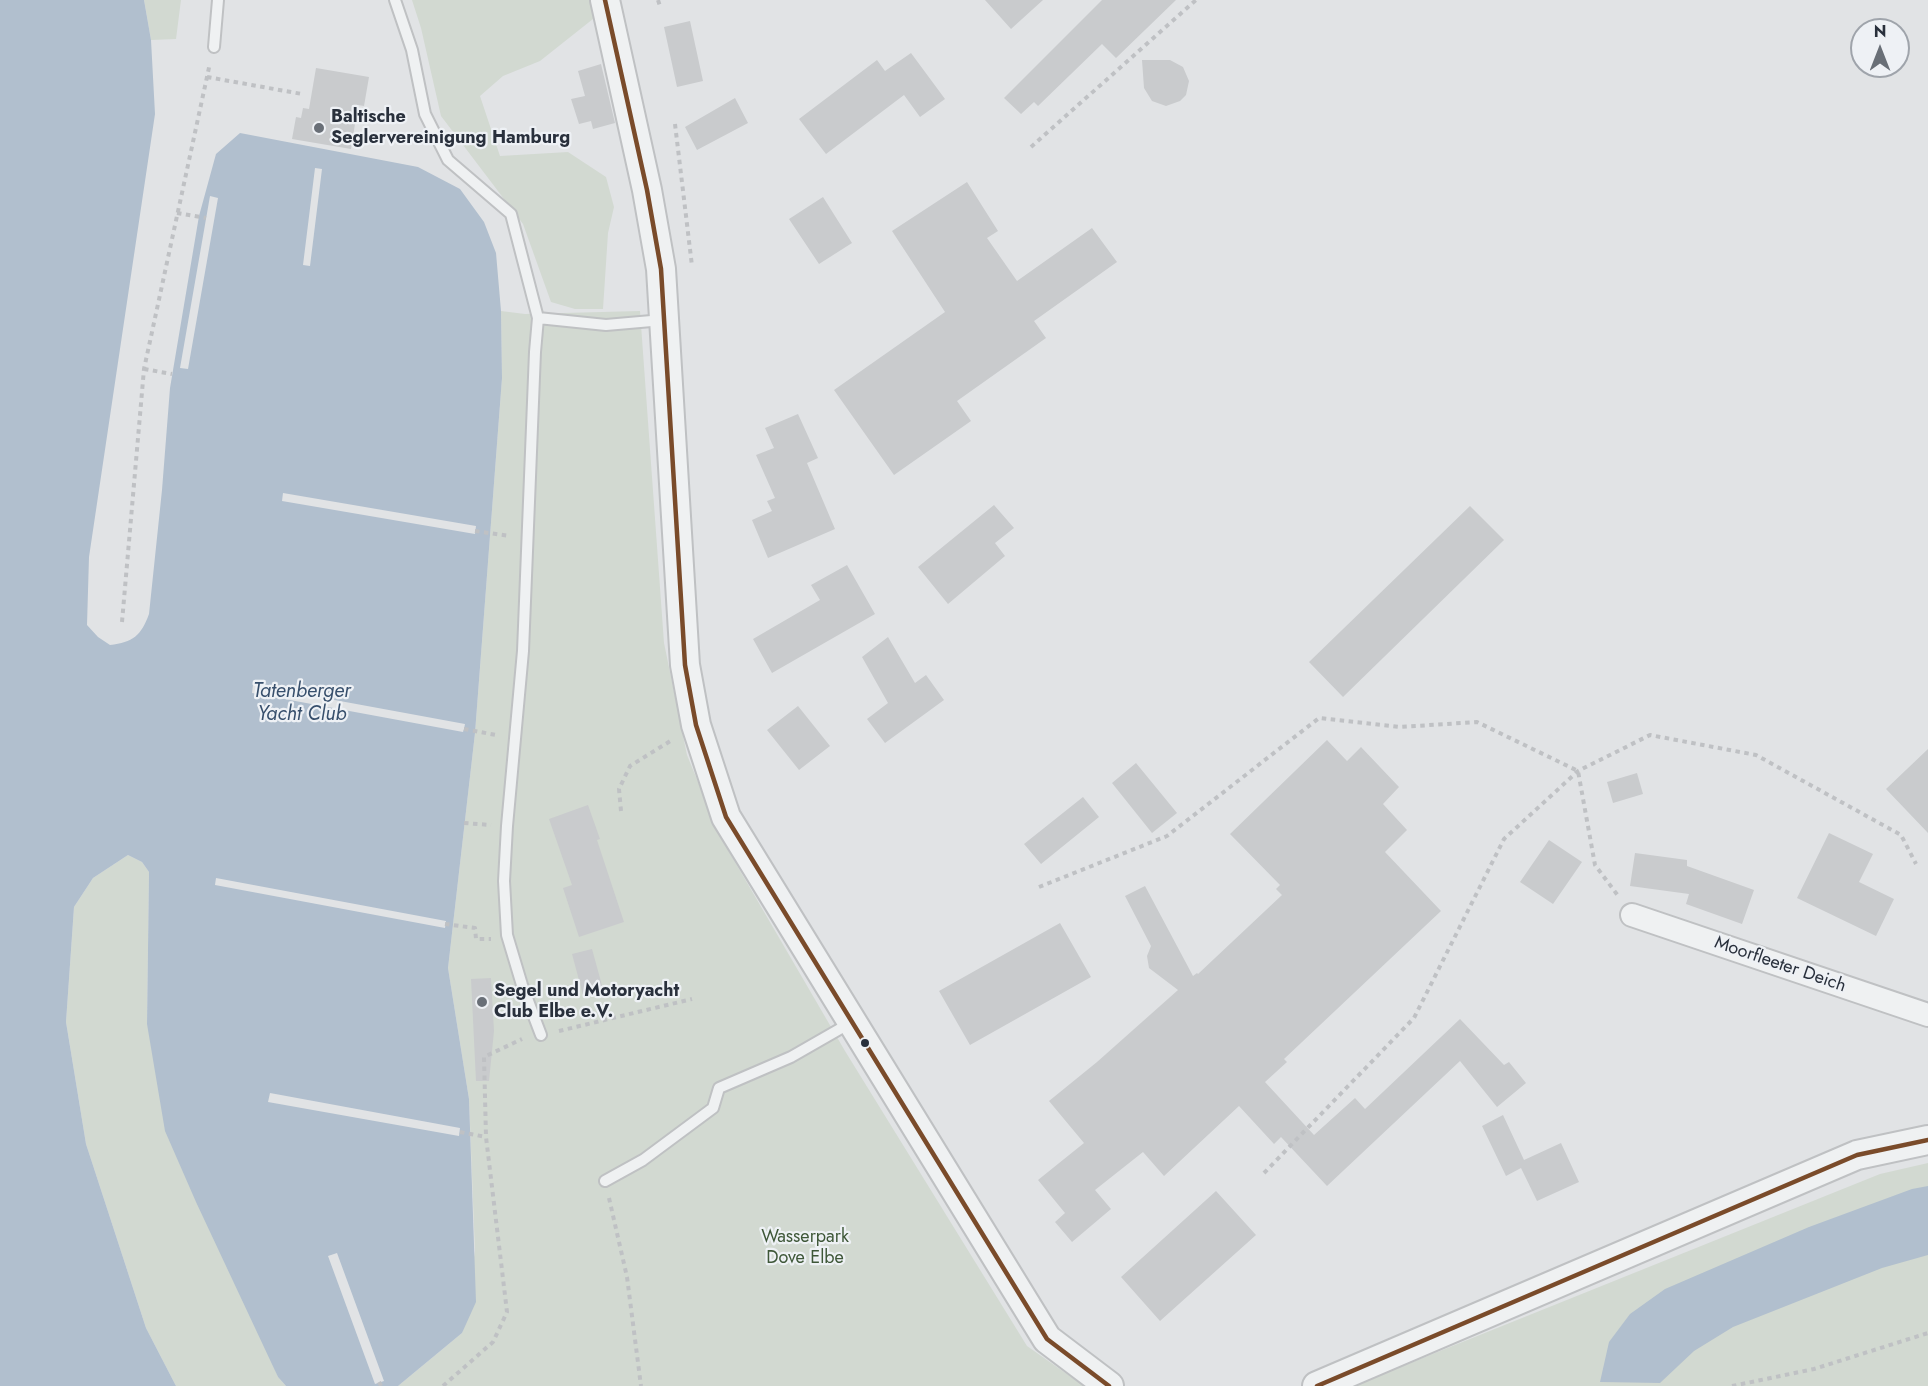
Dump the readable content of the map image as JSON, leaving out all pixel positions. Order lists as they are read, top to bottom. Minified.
{"streets":{"street":["Moorfleeter Deich"]},"water":["Tatenberger Yacht Club"],"parks":["Wasserpark Dove Elbe"],"places":["Baltische Seglervereinigung Hamburg","Segel und Motoryacht Club Elbe e.V."],"north":"top"}
